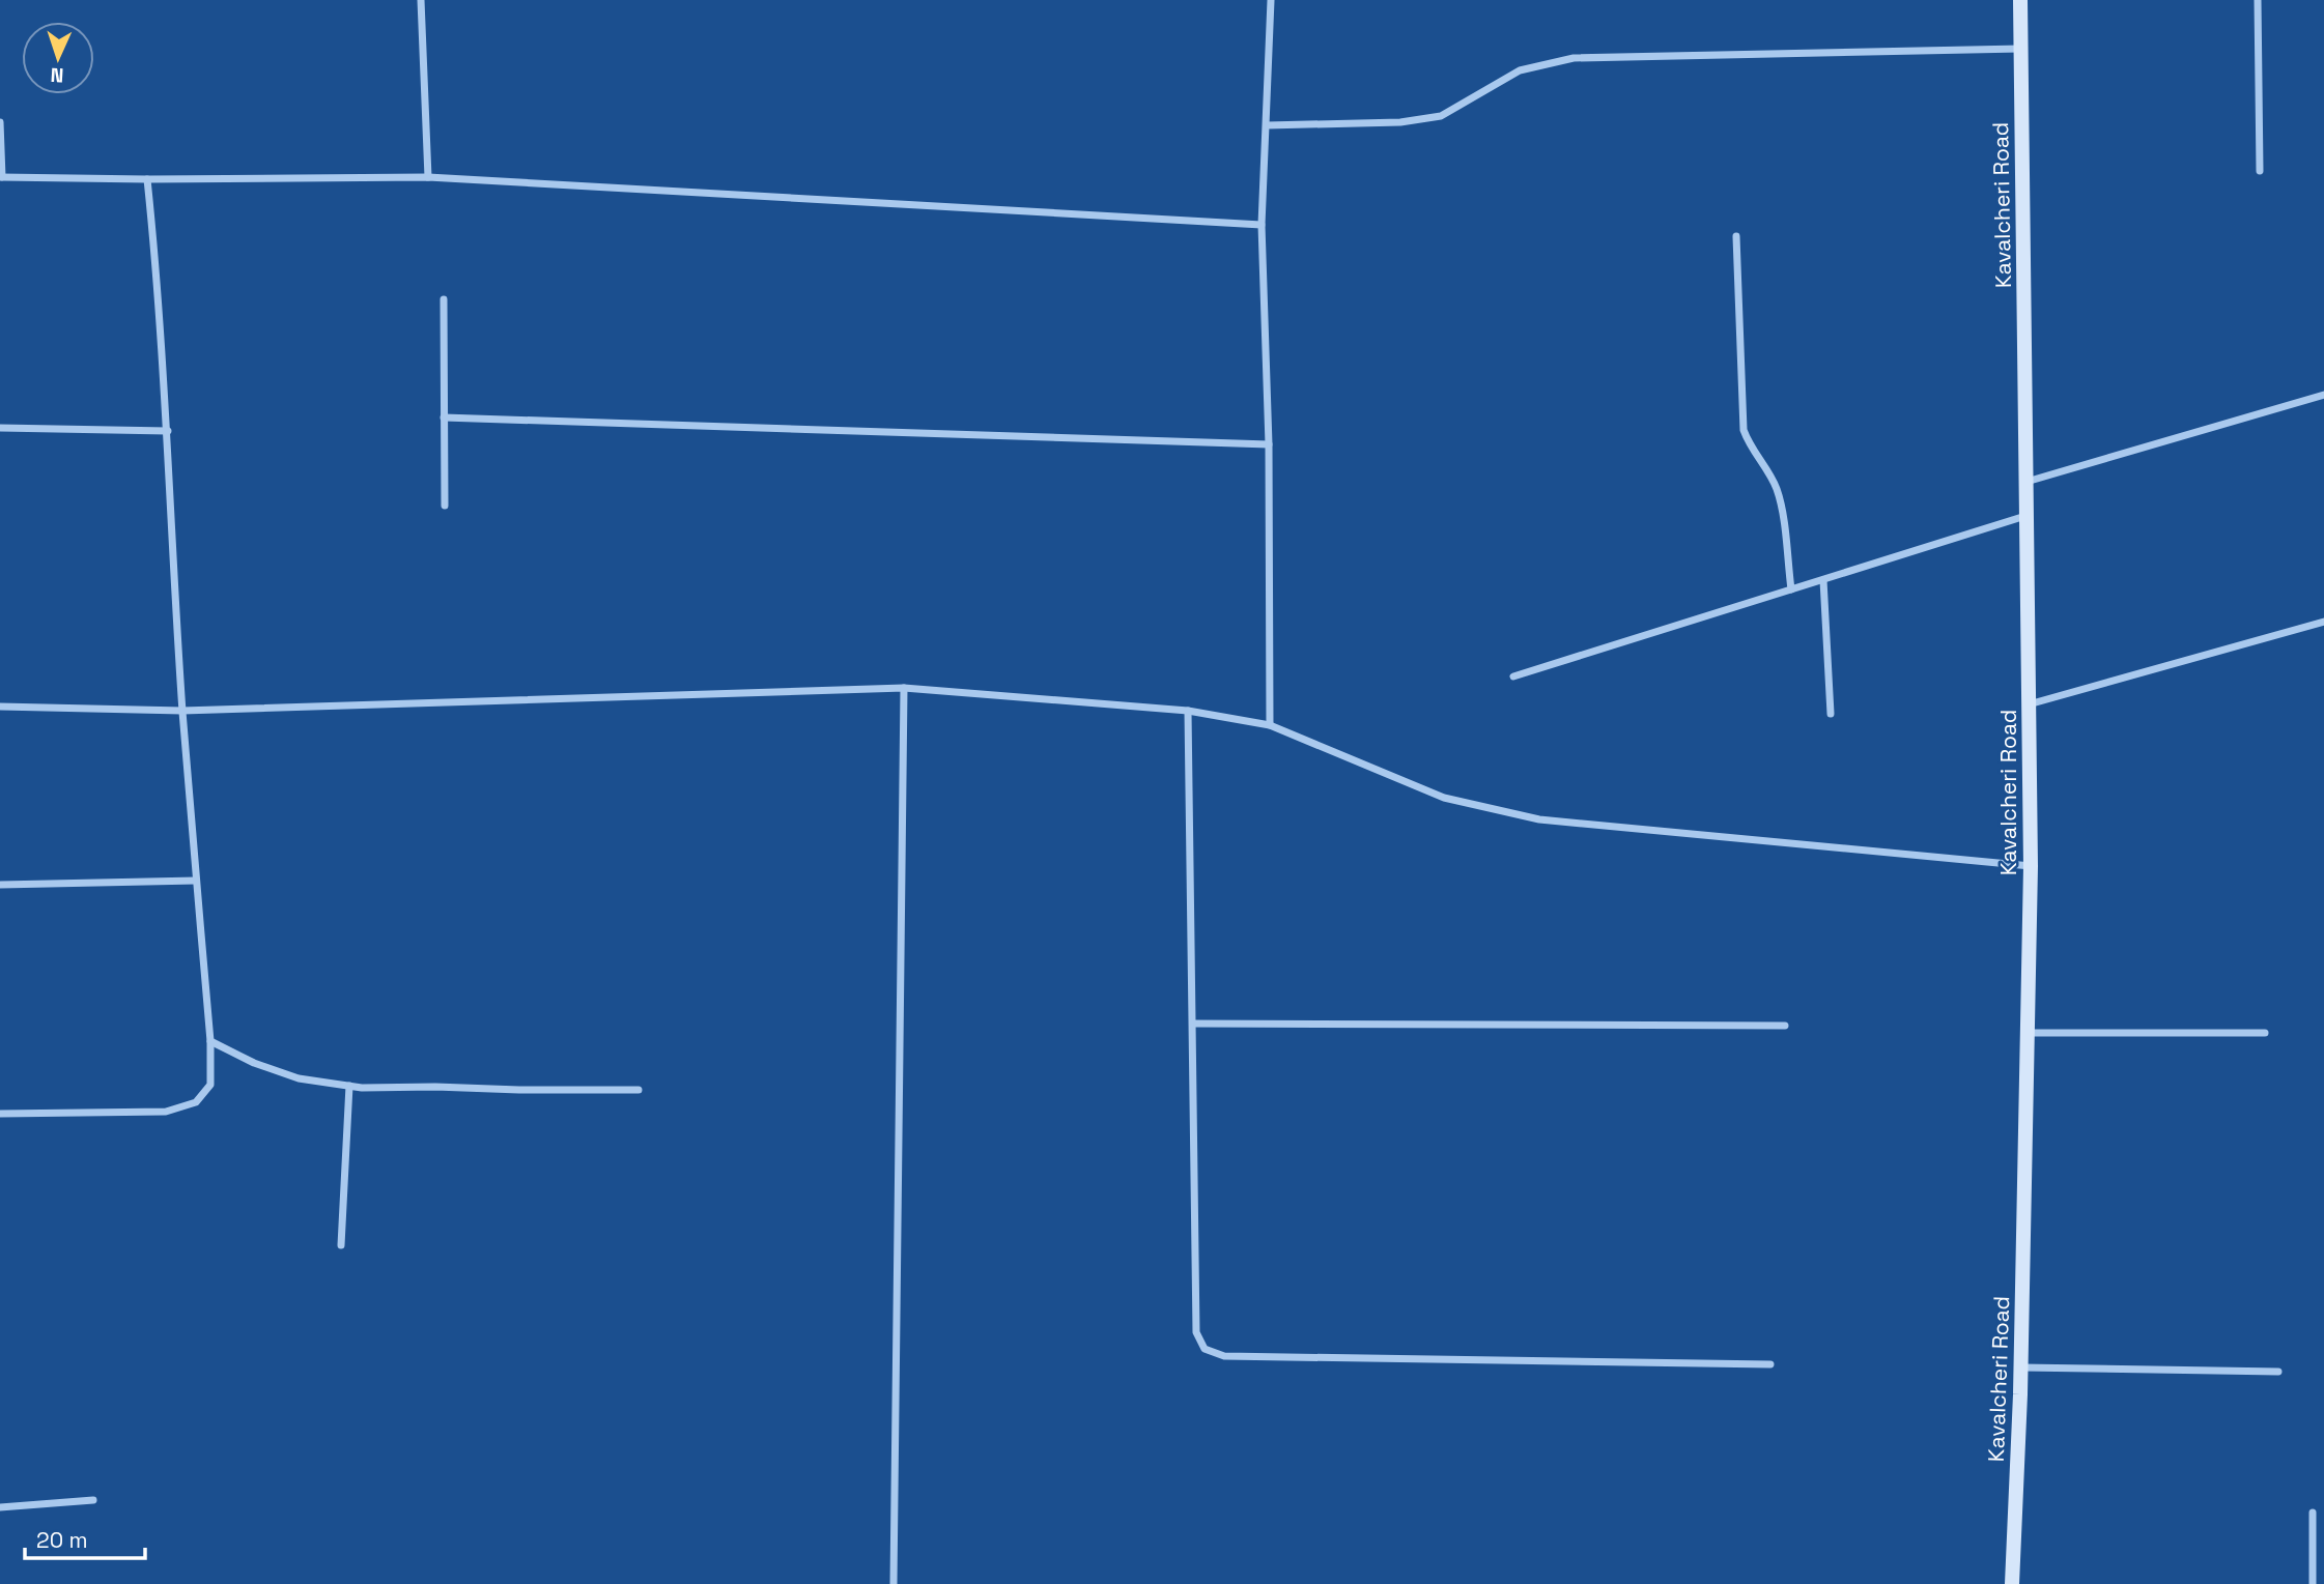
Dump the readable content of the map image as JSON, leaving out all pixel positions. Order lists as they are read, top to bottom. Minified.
{"streets":{"street":["Kavalcheri Road"]},"scale_bar":"20 m","north":"bottom"}
